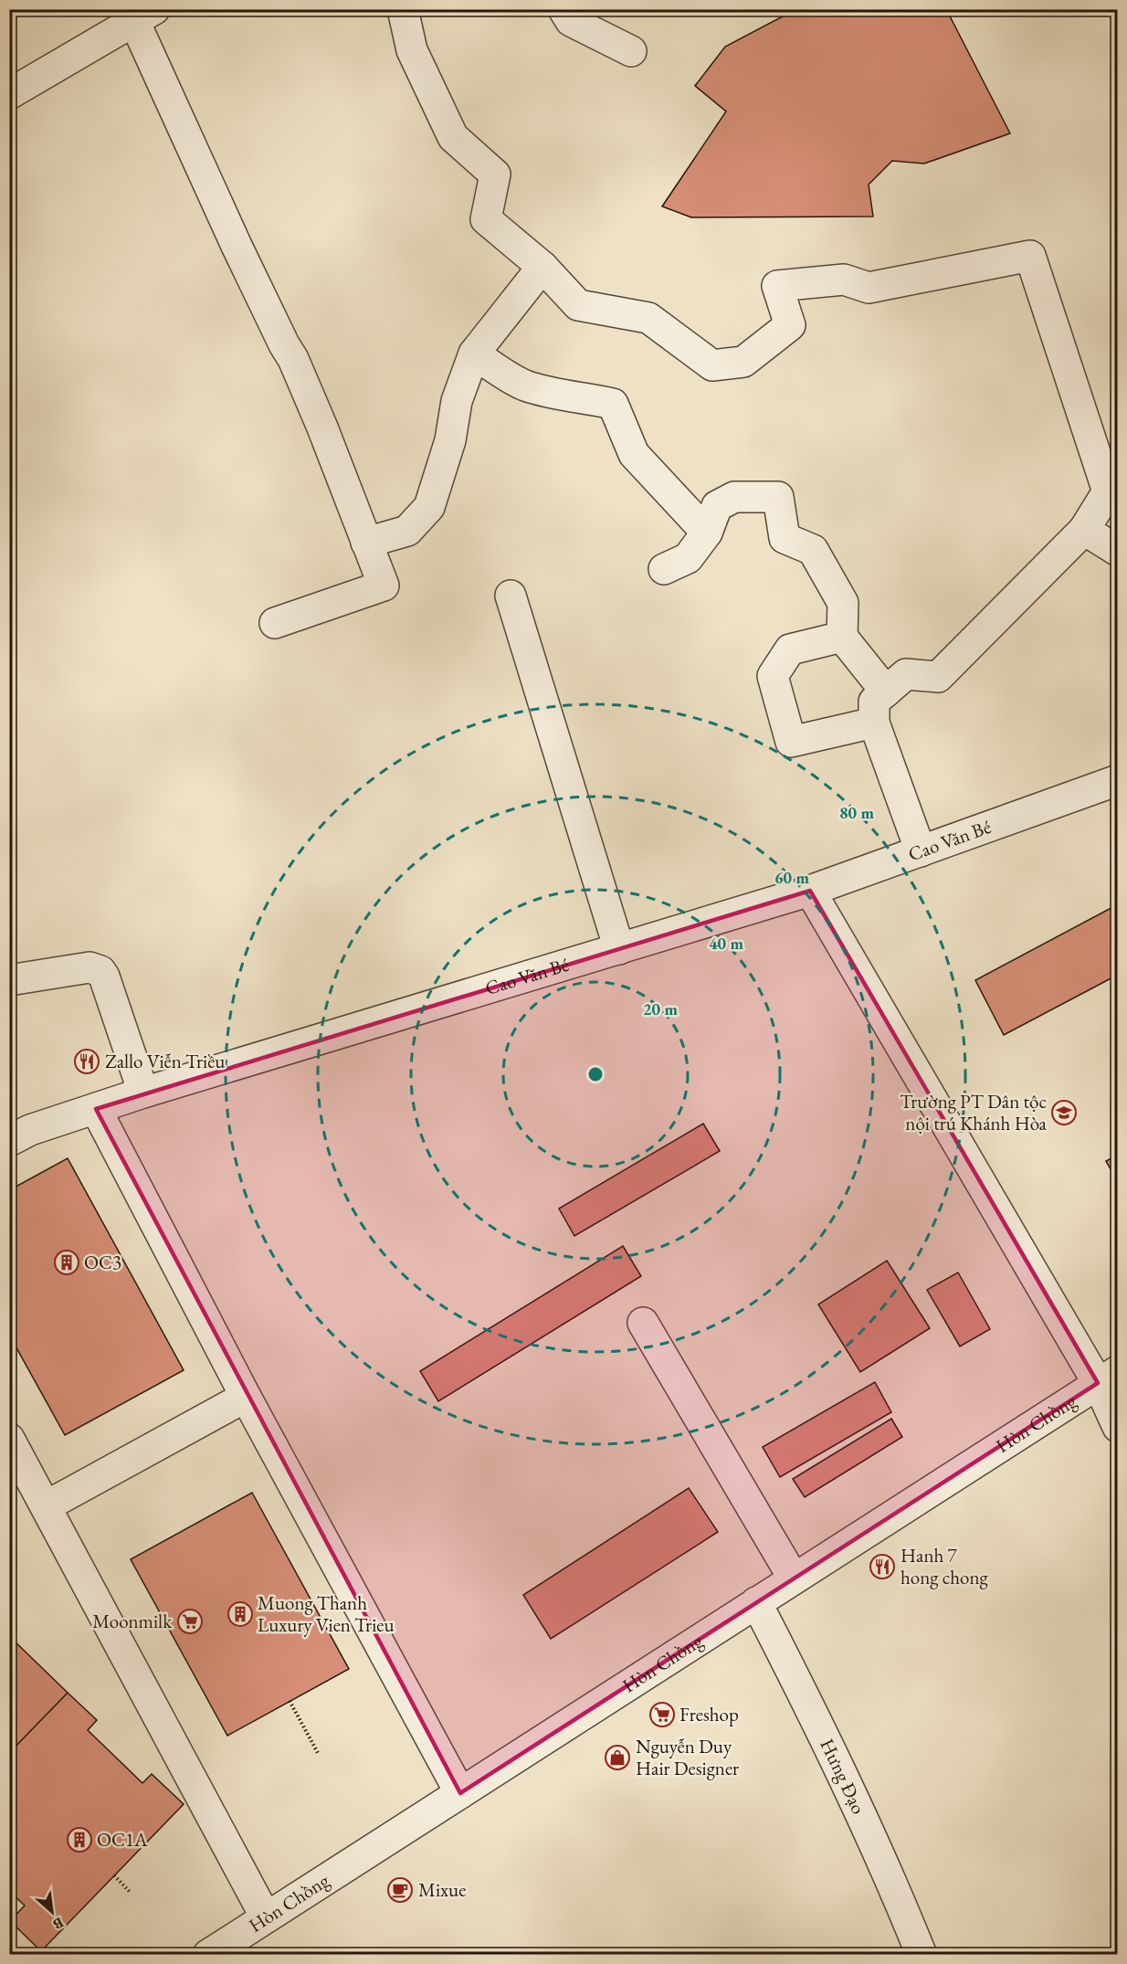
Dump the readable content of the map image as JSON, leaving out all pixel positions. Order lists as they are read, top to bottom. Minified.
{"streets":{"street":["Cao Văn Bé","Hòn Chồng","Hưng Đạo"]},"crossings":[["Hòn Chồng","Hưng Đạo"]],"places":{"restaurant":["Zallo Viễn Triều","Hanh 7 hong chong"],"school or university":["Trường PT Dân tộc nội trú Khánh Hòa"],"building":["OC3","Muong Thanh Luxury Vien Trieu","OC1A"],"supermarket":["Moonmilk","Freshop"],"shop":["Nguyễn Duy Hair Designer"],"cafe":["Mixue"]},"north":"bottom right","rings":["80 m","60 m","40 m","20 m"]}
